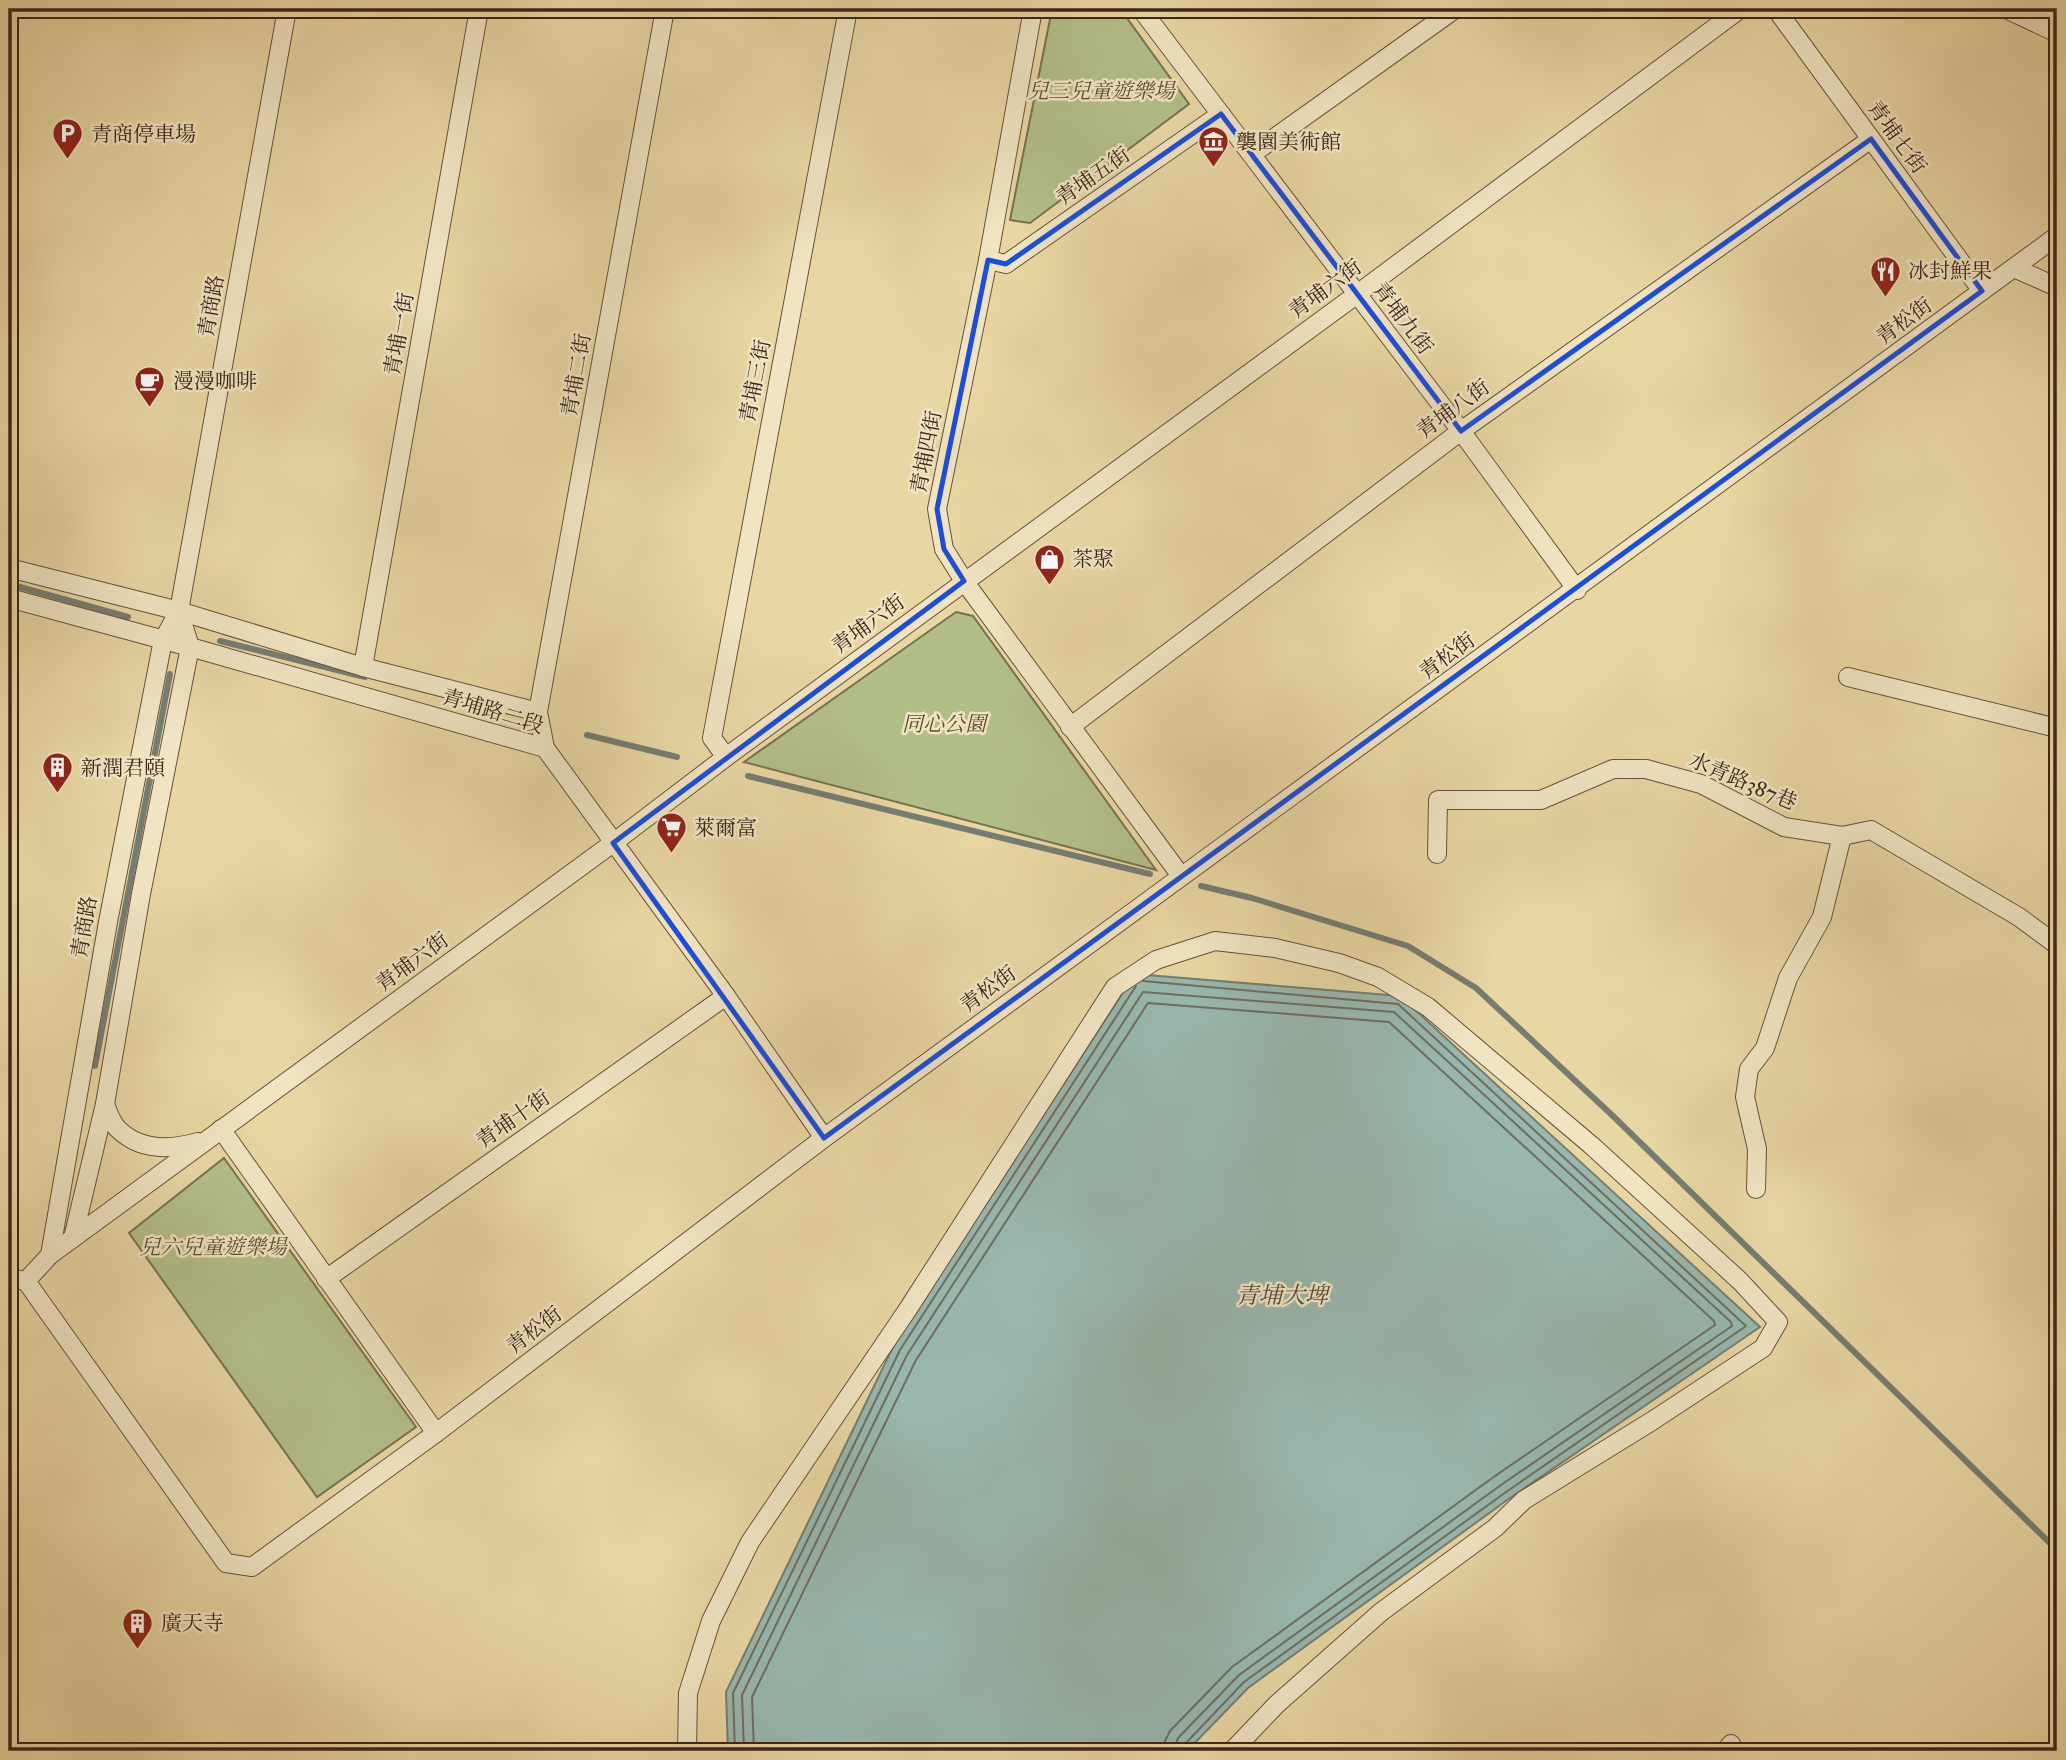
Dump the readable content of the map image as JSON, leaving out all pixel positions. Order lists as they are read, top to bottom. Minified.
{"streets":{"street":["青埔七街","青埔五街","青埔六街","青商路","青埔九街","青松街","青埔一街","青埔二街","青埔三街","青埔八街","青埔四街","青埔路二段","水青路387巷","青埔十街"]},"crossings":[["青埔七街","青松街"],["青埔七街","青埔八街"],["青埔五街","青埔九街"],["青埔五街","青埔四街"],["青埔六街","青商路"],["青埔六街","青埔九街"],["青埔六街","青松街"],["青埔六街","青埔三街"],["青埔六街","青埔四街"],["青埔六街","青埔路二段"],["青商路","青埔路二段"],["青埔九街","青松街"],["青埔九街","青埔八街"],["青松街","青埔四街"],["青松街","青埔路二段"],["青埔一街","青埔路二段"],["青埔二街","青埔路二段"],["青埔八街","青埔四街"],["青埔路二段","青埔十街"]],"water":["青埔大埤"],"parks":["兒三兒童遊樂場","同心公園","兒六兒童遊樂場"],"places":{"parking":["青商停車場"],"museum":["襲園美術館"],"restaurant":["冰封鮮果"],"cafe":["漫漫咖啡"],"shop":["茶聚"],"building":["新潤君頤","廣天寺"],"supermarket":["萊爾富"]}}
